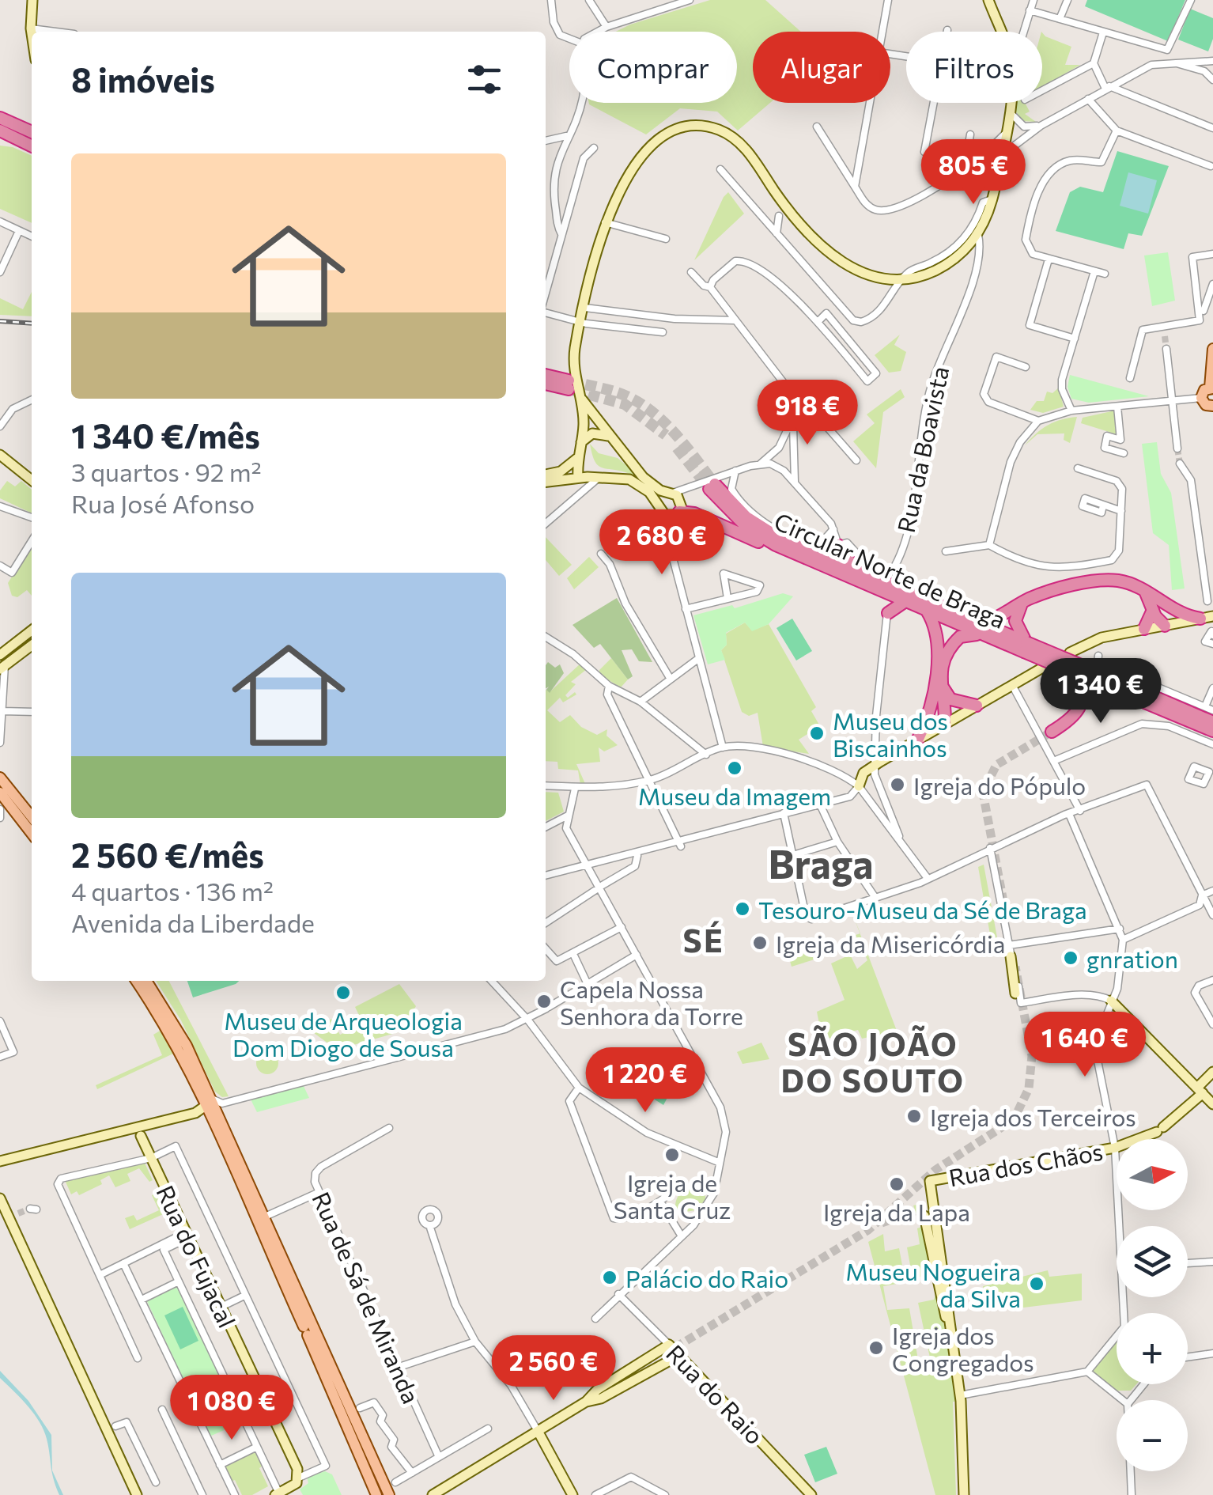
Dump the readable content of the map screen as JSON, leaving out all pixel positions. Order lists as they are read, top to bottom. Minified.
{"streets":{"highway":["Circular Norte de Braga"],"street":["Rua da Boavista","Rua dos Chãos","Rua do Fujacal","Rua de Sá de Miranda","Rua do Raio"]},"districts":["Braga","SÉ","SÃO JOÃO DO SOUTO"],"places":["Museu dos Biscainhos","Museu da Imagem","Igreja do Pópulo","Tesouro-Museu da Sé de Braga","Igreja da Misericórdia","gnration","Museu de Arqueologia Dom Diogo de Sousa","Capela Nossa Senhora da Torre","Igreja dos Terceiros","Igreja de Santa Cruz","Igreja da Lapa","Palácio do Raio","Museu Nogueira da Silva","Igreja dos Congregados"],"north":"right","page":{"chip":["Comprar","Alugar","Filtros"],"heading":"8 imóveis","list":[{"name":"1 340 €/mês","note":"3 quartos · 92 m² · Rua José Afonso"},{"name":"2 560 €/mês","note":"4 quartos · 136 m² · Avenida da Liberdade"}],"price":["805 €","918 €","2 680 €","1 340 €","1 640 €","1 220 €","2 560 €","1 080 €"],"map_buttons":["+","−"]}}
